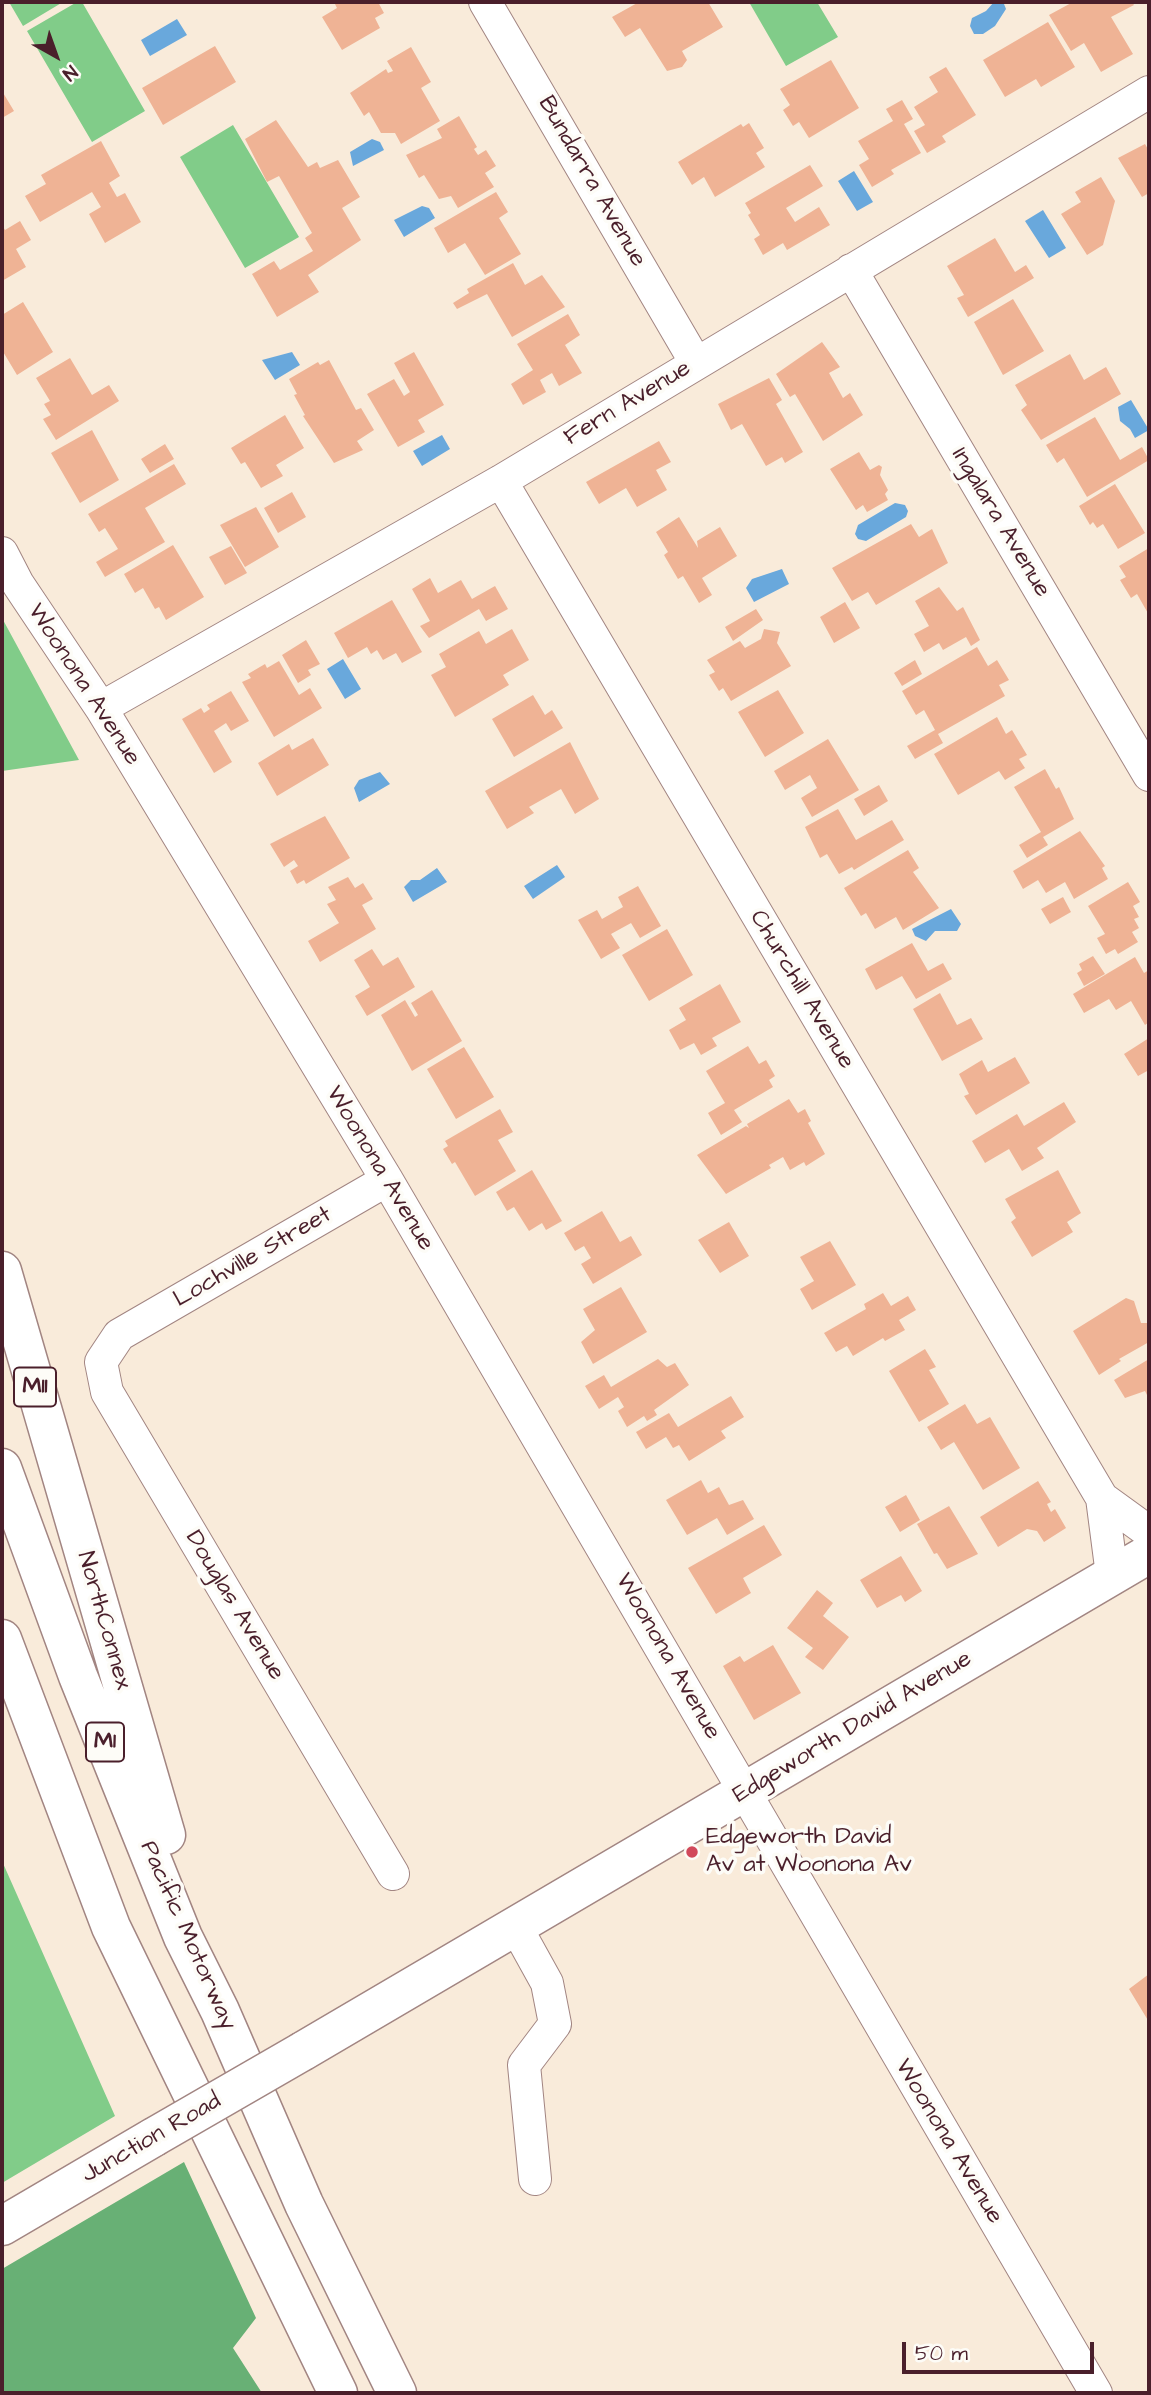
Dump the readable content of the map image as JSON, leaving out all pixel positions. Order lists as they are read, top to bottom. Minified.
{"streets":{"main road":["M11","NorthConnex","Edgeworth David Avenue","M1","Pacific Motorway","Junction Road"],"street":["Bundarra Avenue","Fern Avenue","Ingalara Avenue","Woonona Avenue","Churchill Avenue","Lochville Street","Douglas Avenue"]},"crossings":[["Bundarra Avenue","Fern Avenue"],["Fern Avenue","Ingalara Avenue"],["Fern Avenue","Woonona Avenue"],["Fern Avenue","Churchill Avenue"],["Woonona Avenue","Lochville Street"],["Woonona Avenue","Edgeworth David Avenue"],["Churchill Avenue","Edgeworth David Avenue"],["Lochville Street","Douglas Avenue"],["NorthConnex","Pacific Motorway"],["Edgeworth David Avenue","Junction Road"]],"places":["Edgeworth David Av at Woonona Av"],"scale_bar":"50 m","north":"bottom right"}
